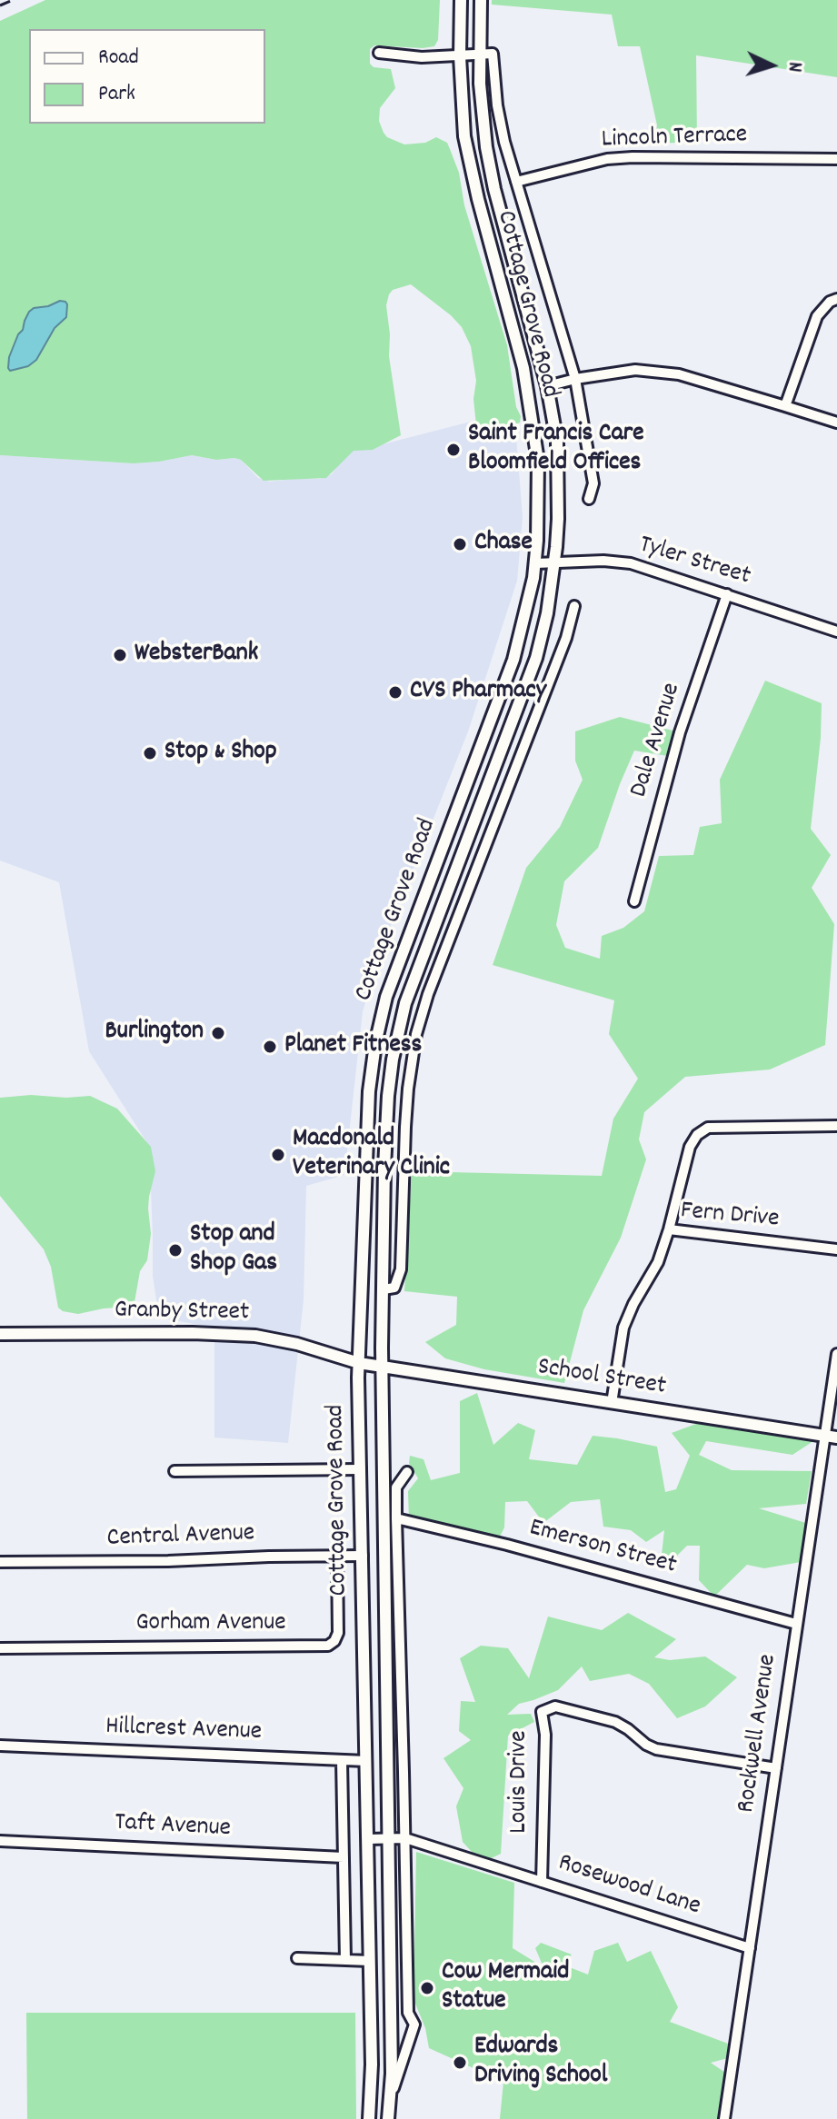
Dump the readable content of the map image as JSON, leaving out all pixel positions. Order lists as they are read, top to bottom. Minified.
{"streets":{"main road":["Cottage Grove Road","Granby Street","School Street"],"street":["Lincoln Terrace","Tyler Street","Dale Avenue","Fern Drive","Central Avenue","Emerson Street","Gorham Avenue","Hillcrest Avenue","Rockwell Avenue","Louis Drive","Taft Avenue","Rosewood Lane"]},"crossings":[["Lincoln Terrace","Cottage Grove Road"],["Cottage Grove Road","Tyler Street"],["Cottage Grove Road","Granby Street"],["Cottage Grove Road","School Street"],["Cottage Grove Road","Central Avenue"],["Cottage Grove Road","Emerson Street"],["Cottage Grove Road","Hillcrest Avenue"],["Cottage Grove Road","Rosewood Lane"],["Tyler Street","Dale Avenue"],["Fern Drive","School Street"],["Granby Street","School Street"],["School Street","Rockwell Avenue"],["Central Avenue","Gorham Avenue"],["Emerson Street","Rockwell Avenue"],["Rockwell Avenue","Louis Drive"],["Rockwell Avenue","Rosewood Lane"],["Louis Drive","Rosewood Lane"]],"places":["Saint Francis Care Bloomfield Offices","Chase","WebsterBank","CVS Pharmacy","Stop & Shop","Burlington","Planet Fitness","Macdonald Veterinary Clinic","Stop and Shop Gas","Cow Mermaid Statue","Edwards Driving School"],"legend":["Road","Park"],"north":"right"}
